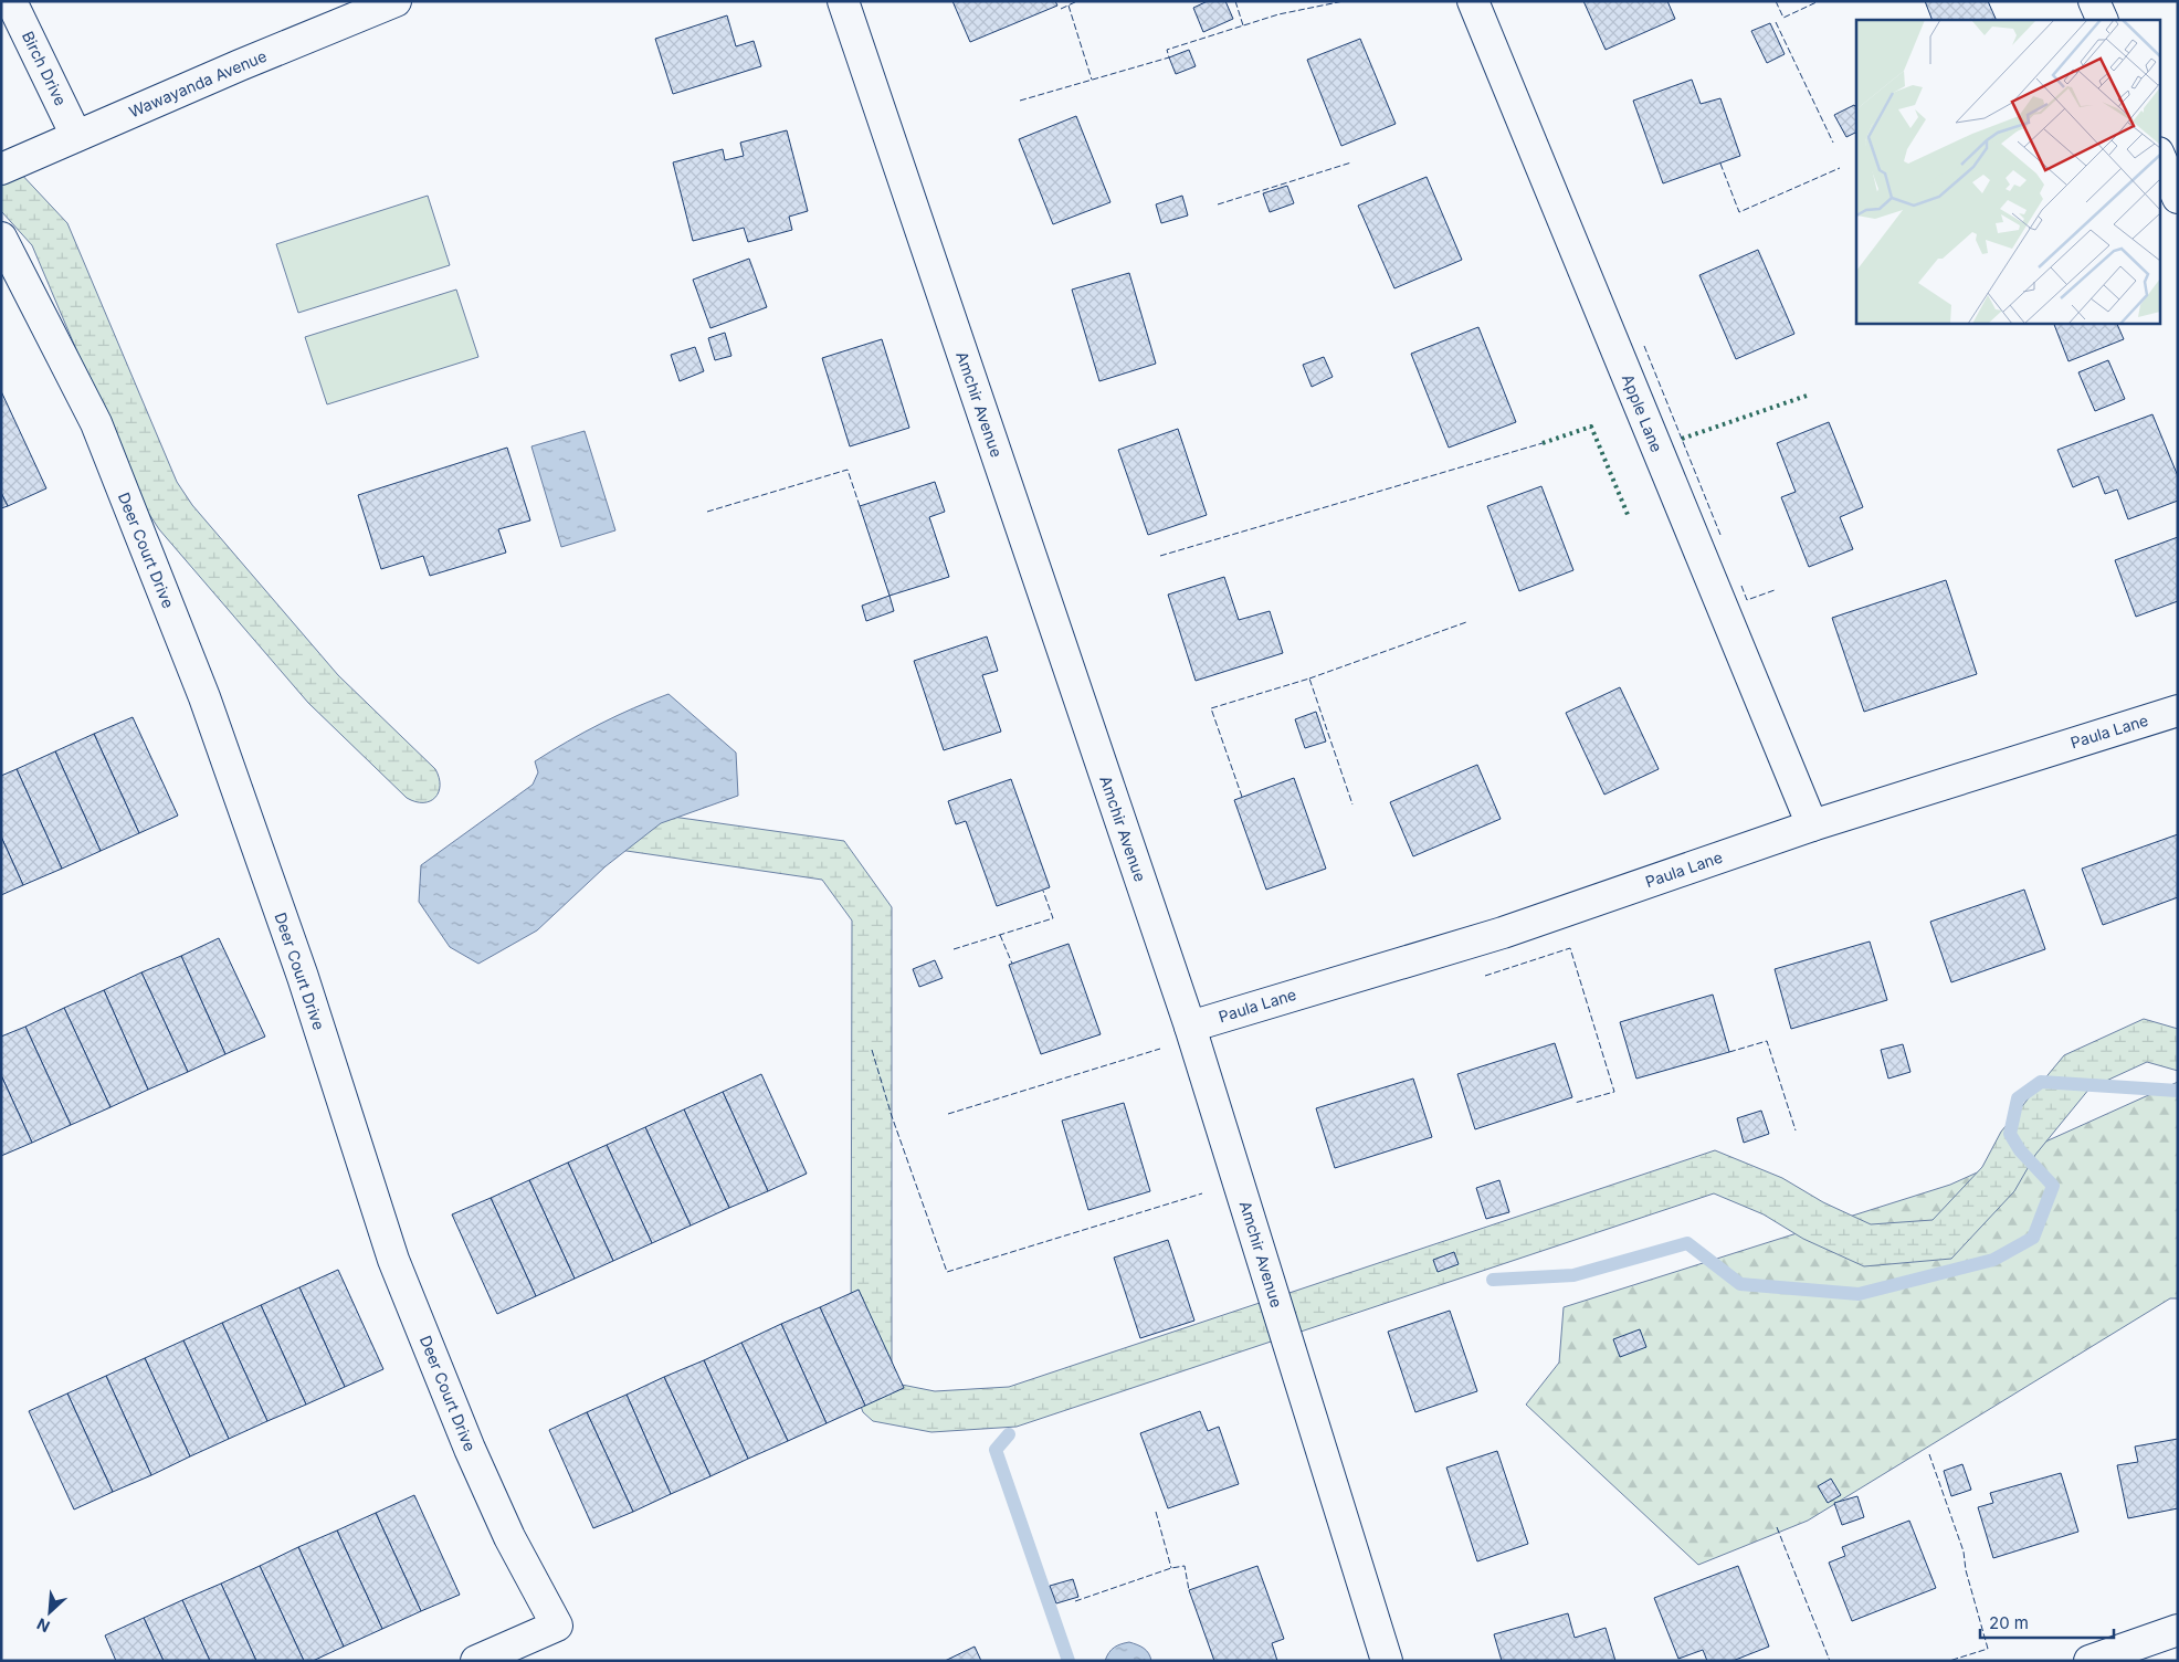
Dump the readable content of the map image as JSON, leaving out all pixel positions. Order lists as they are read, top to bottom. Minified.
{"streets":{"street":["Birch Drive","Wawayanda Avenue","Amchir Avenue","Apple Lane","Deer Court Drive","Paula Lane"]},"crossings":[["Birch Drive","Wawayanda Avenue"],["Amchir Avenue","Paula Lane"],["Apple Lane","Paula Lane"]],"scale_bar":"20 m","north":"bottom left"}
